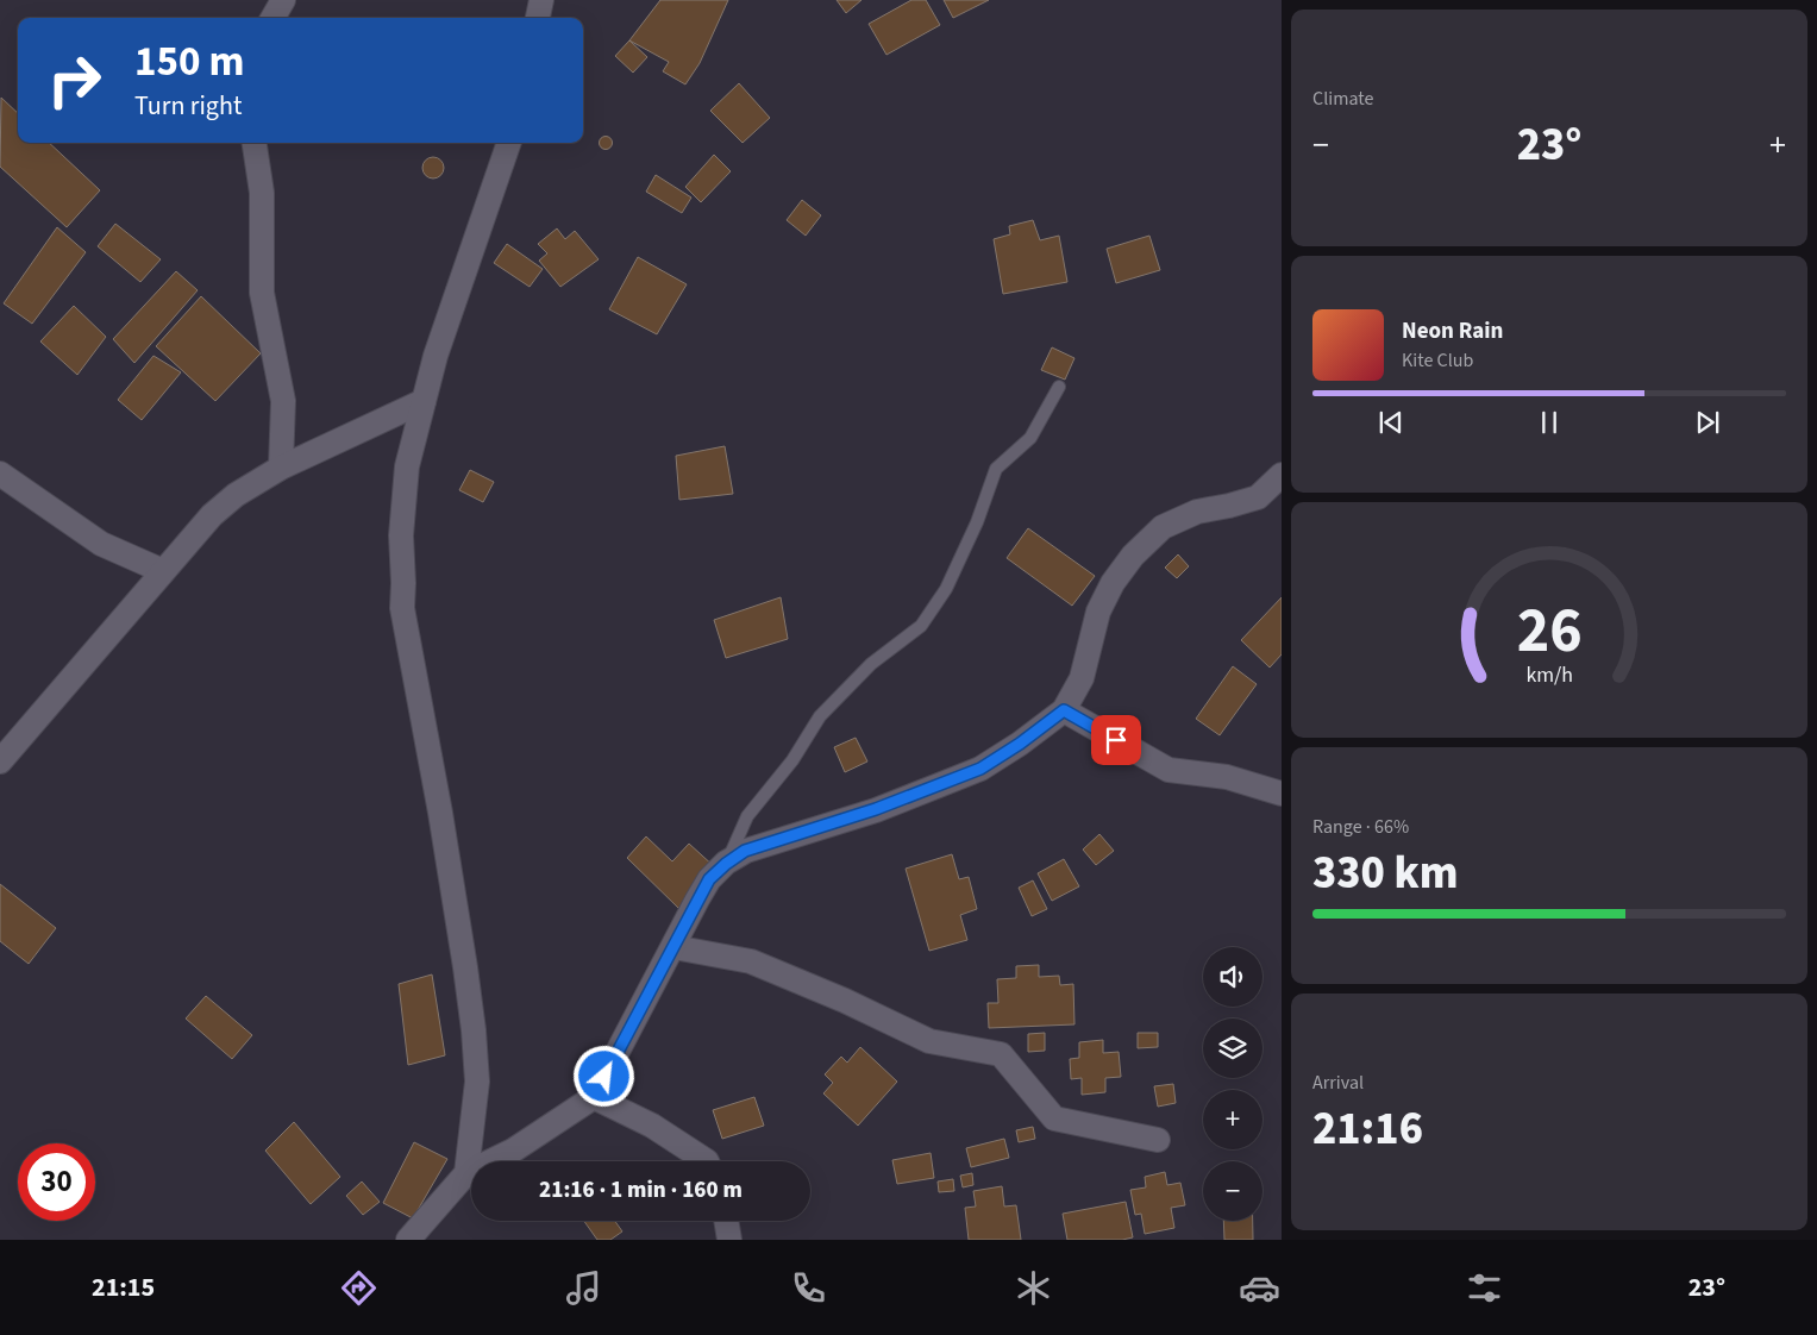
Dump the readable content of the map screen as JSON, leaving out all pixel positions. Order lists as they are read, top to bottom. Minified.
{"page":{"tile":["Climate",["Range · 66%","330 km"],["Arrival","21:16"]],"turn":["150 m","Turn right"],"heat":["−","23°","+"],"song":["Neon Rain","Kite Club"],"map_buttons":["+","−"],"limit":"30","trip":"21:16 · 1 min · 160 m","tabs":["21:15","23°"],"gauge":["26","km/h"]}}
